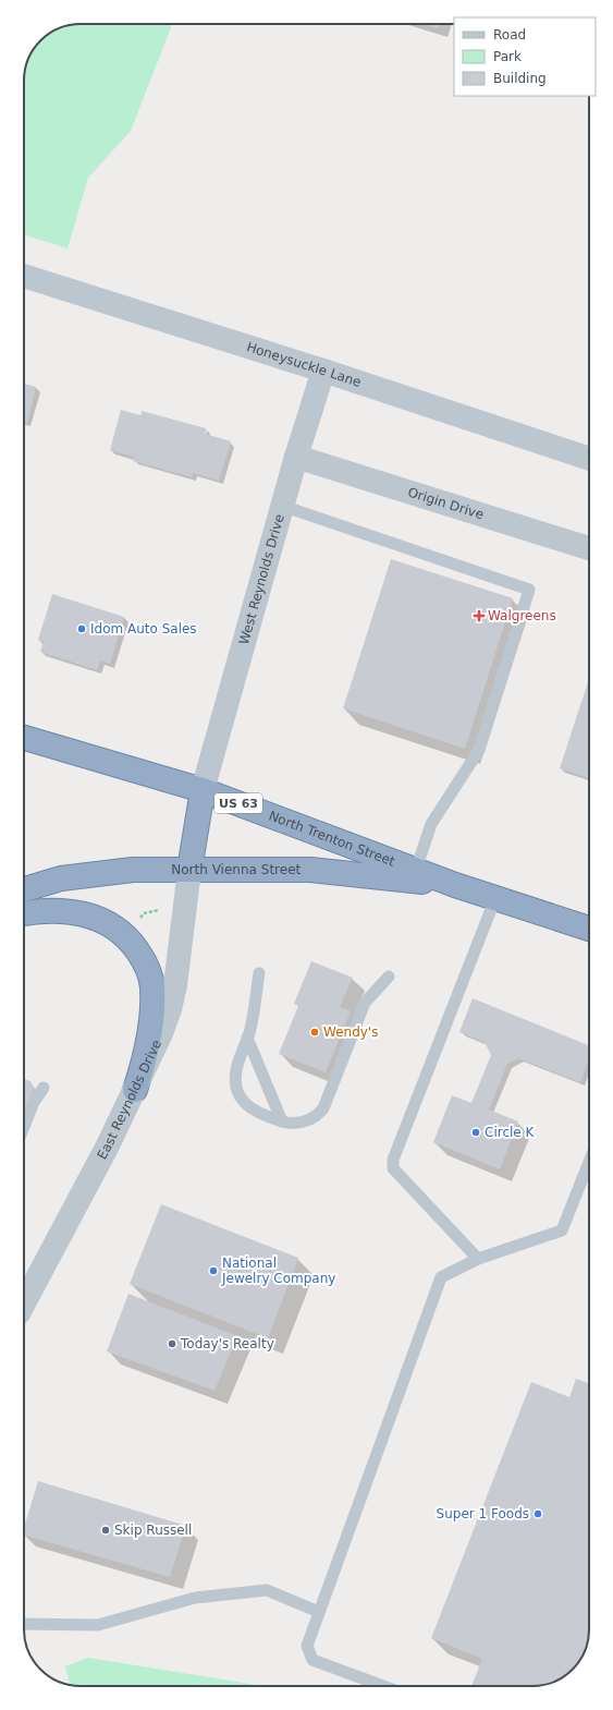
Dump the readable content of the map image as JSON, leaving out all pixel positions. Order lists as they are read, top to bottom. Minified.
{"streets":{"highway":["US 63","North Trenton Street","North Vienna Street"],"street":["Honeysuckle Lane","Origin Drive","West Reynolds Drive","East Reynolds Drive"]},"crossings":[["Honeysuckle Lane","West Reynolds Drive"],["Origin Drive","West Reynolds Drive"],["West Reynolds Drive","North Trenton Street"],["North Trenton Street","North Vienna Street"],["North Vienna Street","East Reynolds Drive"]],"places":{"health":["Walgreens"],"other":["Idom Auto Sales","Wendy's","Circle K","National Jewelry Company","Today's Realty","Super 1 Foods","Skip Russell"]},"legend":["Road","Park","Building"]}
